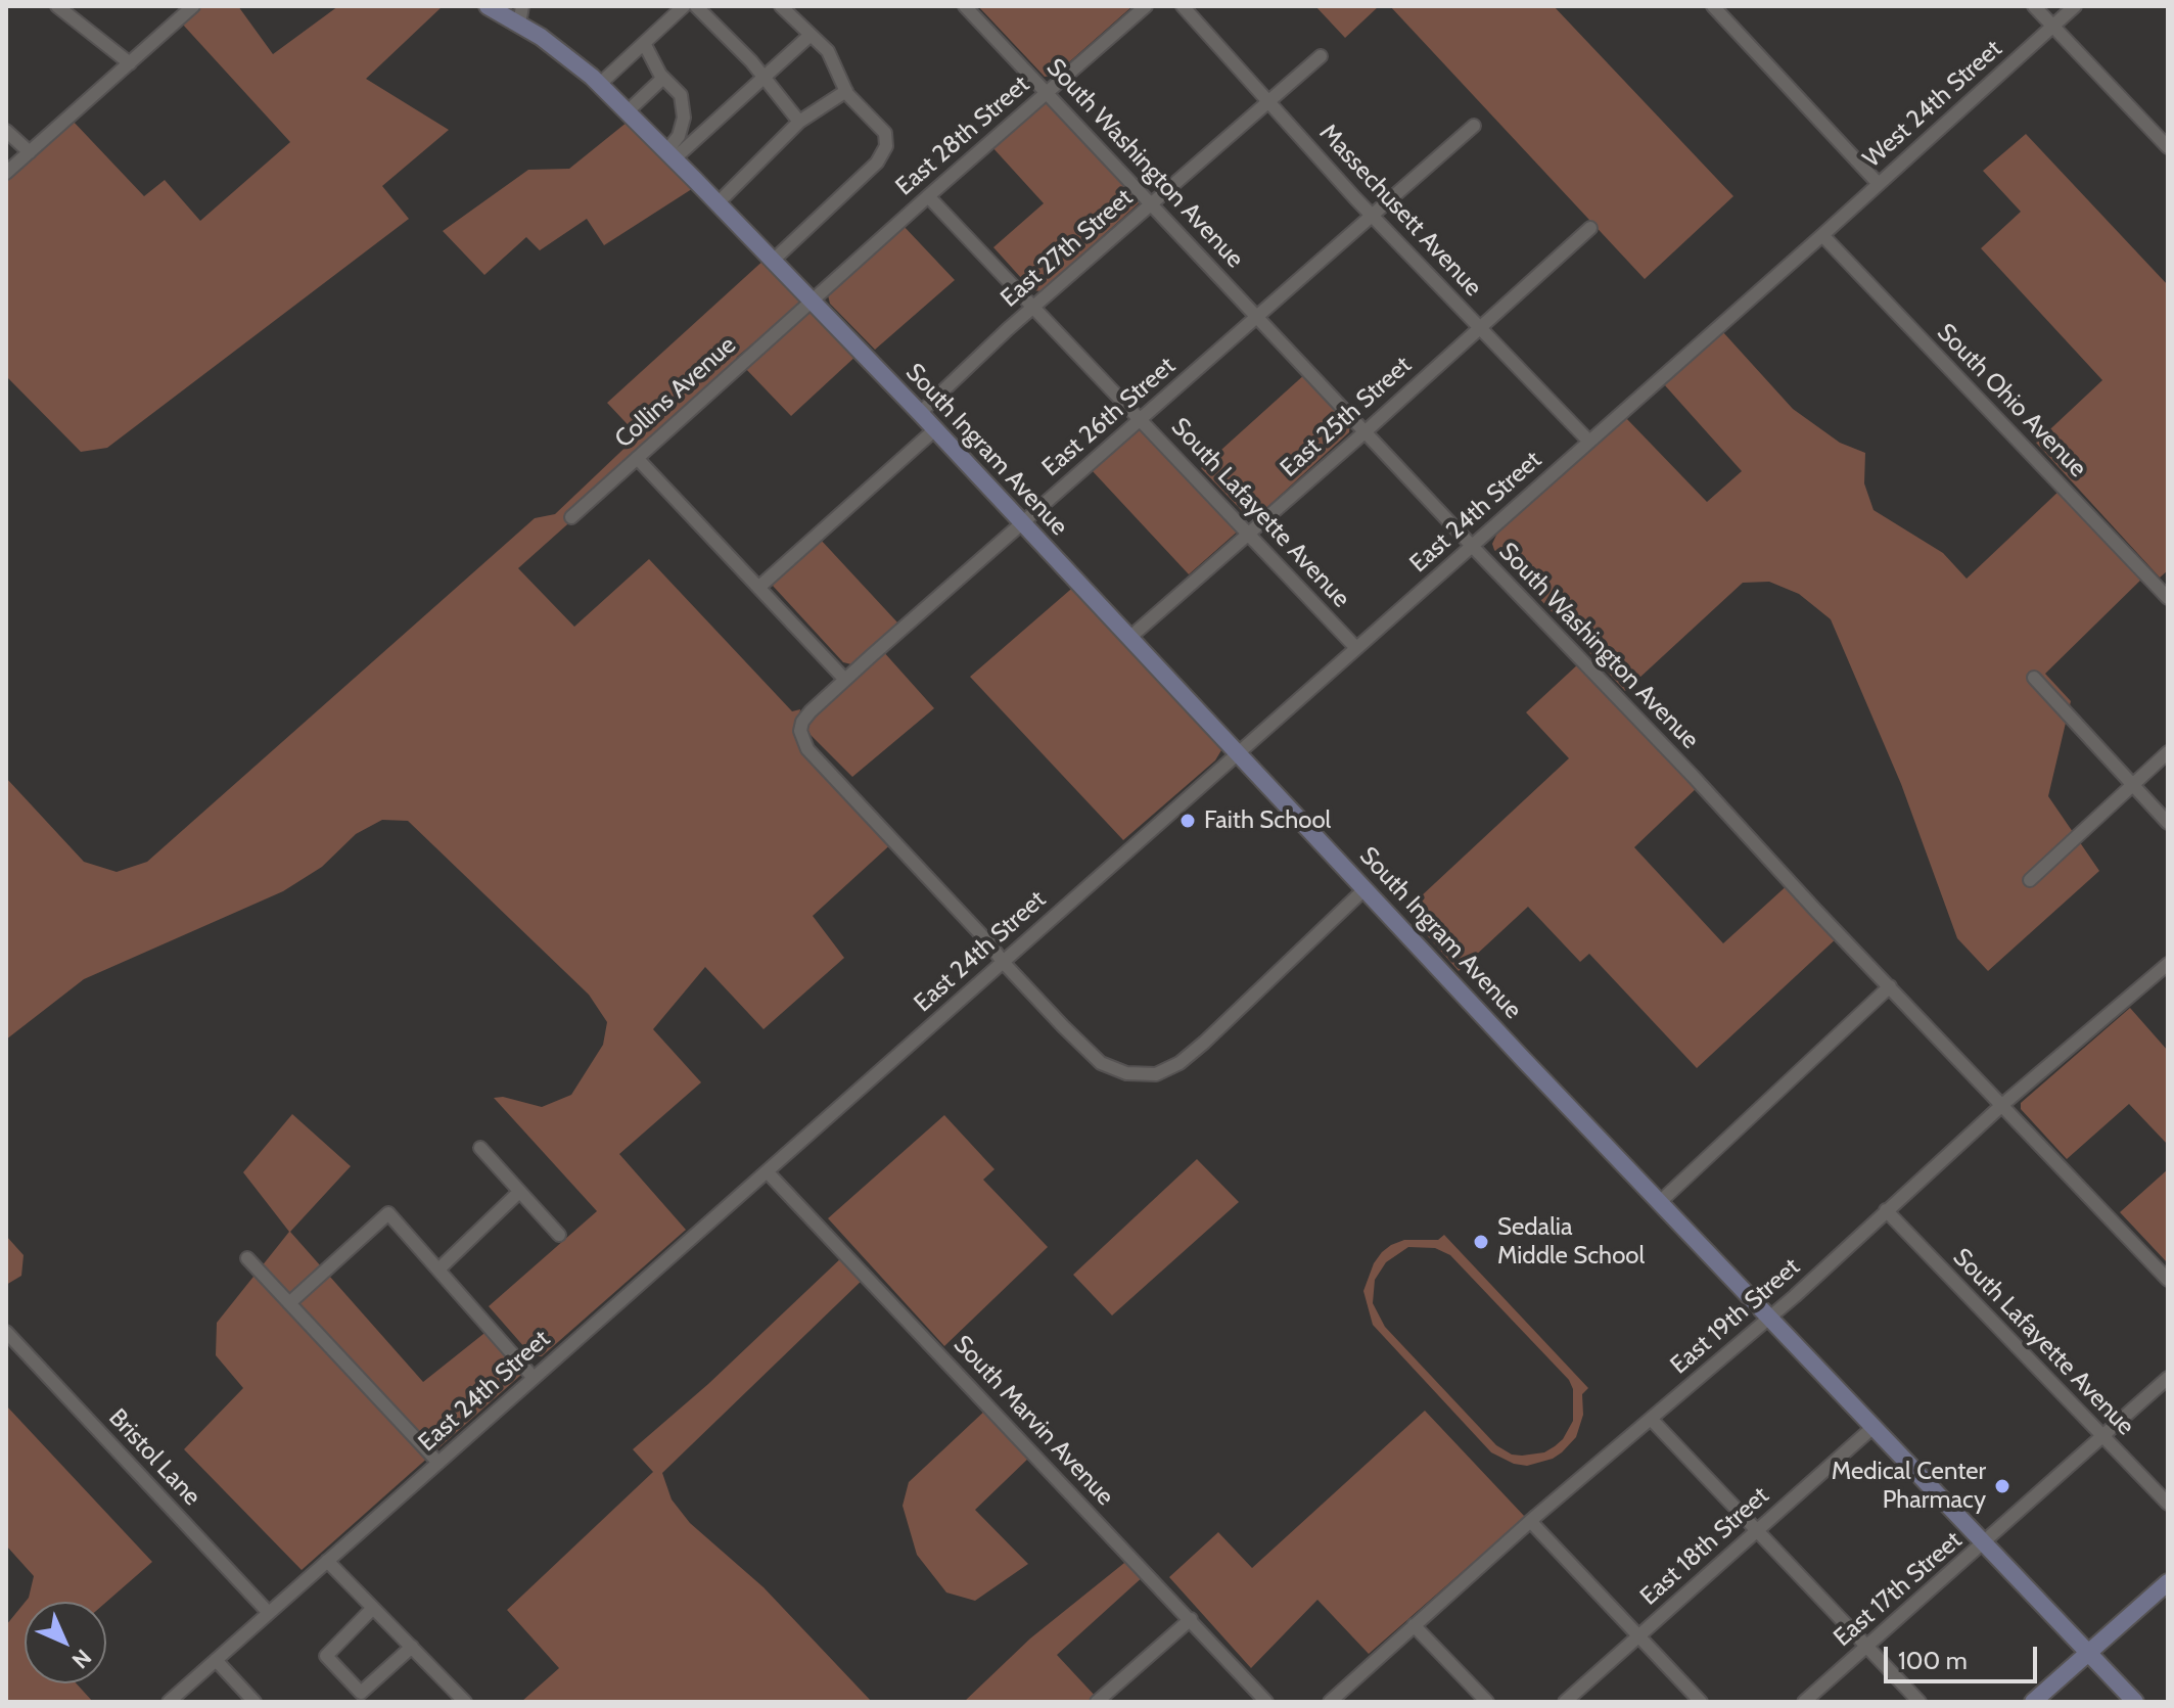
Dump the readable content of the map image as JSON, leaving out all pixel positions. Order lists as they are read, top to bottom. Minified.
{"streets":{"main road":["South Ingram Avenue"],"street":["West 24th Street","East 28th Street","South Washington Avenue","Massechusett Avenue","East 27th Street","Collins Avenue","South Ohio Avenue","East 26th Street","East 25th Street","East 24th Street","South Lafayette Avenue","East 19th Street","South Marvin Avenue","Bristol Lane","East 18th Street","East 17th Street"]},"crossings":[["West 24th Street","South Ohio Avenue"],["West 24th Street","East 24th Street"],["East 28th Street","South Washington Avenue"],["East 28th Street","Collins Avenue"],["East 28th Street","South Ingram Avenue"],["East 28th Street","South Lafayette Avenue"],["South Washington Avenue","East 27th Street"],["South Washington Avenue","East 26th Street"],["South Washington Avenue","East 25th Street"],["South Washington Avenue","East 24th Street"],["South Washington Avenue","East 19th Street"],["Massechusett Avenue","East 27th Street"],["Massechusett Avenue","East 26th Street"],["Massechusett Avenue","East 25th Street"],["Massechusett Avenue","East 24th Street"],["East 27th Street","South Ingram Avenue"],["East 27th Street","South Lafayette Avenue"],["Collins Avenue","South Ingram Avenue"],["South Ohio Avenue","East 24th Street"],["East 26th Street","South Ingram Avenue"],["East 26th Street","East 24th Street"],["East 26th Street","South Lafayette Avenue"],["East 25th Street","South Ingram Avenue"],["East 25th Street","South Lafayette Avenue"],["South Ingram Avenue","East 24th Street"],["South Ingram Avenue","East 19th Street"],["South Ingram Avenue","East 18th Street"],["South Ingram Avenue","East 17th Street"],["East 24th Street","South Lafayette Avenue"],["East 24th Street","South Marvin Avenue"],["East 24th Street","Bristol Lane"],["South Lafayette Avenue","East 19th Street"],["South Lafayette Avenue","East 17th Street"]],"places":["Faith School","Sedalia Middle School","Medical Center Pharmacy"],"scale_bar":"100 m","north":"bottom right"}
